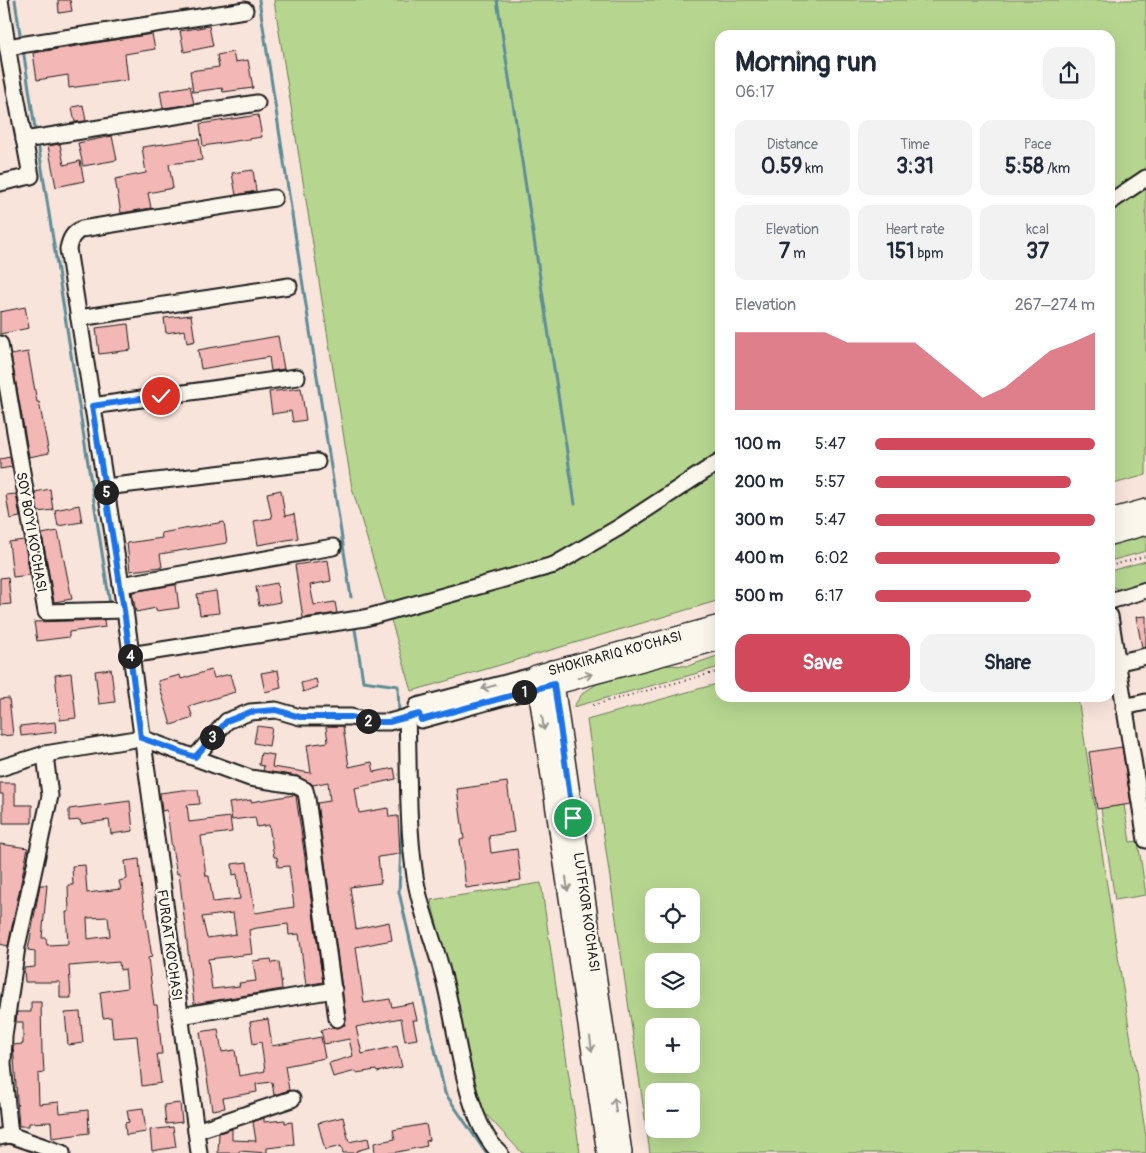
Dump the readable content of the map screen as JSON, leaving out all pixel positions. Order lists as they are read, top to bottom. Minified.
{"streets":{"main road":["SHOKIRARIQ KO'CHASI","LUTFKOR KO'CHASI"],"street":["SOY BO'YI KO'CHASI","FURQAT KO'CHASI"]},"crossings":[["SOY BO'YI KO'CHASI","FURQAT KO'CHASI"],["SHOKIRARIQ KO'CHASI","LUTFKOR KO'CHASI"]],"page":{"heading":["Morning run","06:17"],"stats":[["Distance","0.59 km"],["Time","3:31"],["Pace","5:58 /km"],["Elevation","7 m"],["Heart rate","151 bpm"],["kcal","37"]],"chart":["Elevation","267–274 m"],"list":[{"name":"100 m","note":"5:47"},{"name":"200 m","note":"5:57"},{"name":"300 m","note":"5:47"},{"name":"400 m","note":"6:02"},{"name":"500 m","note":"6:17"}],"pins":["5","4","1","2","3"],"buttons":["Save","Share"],"map_buttons":["+","−"]}}
